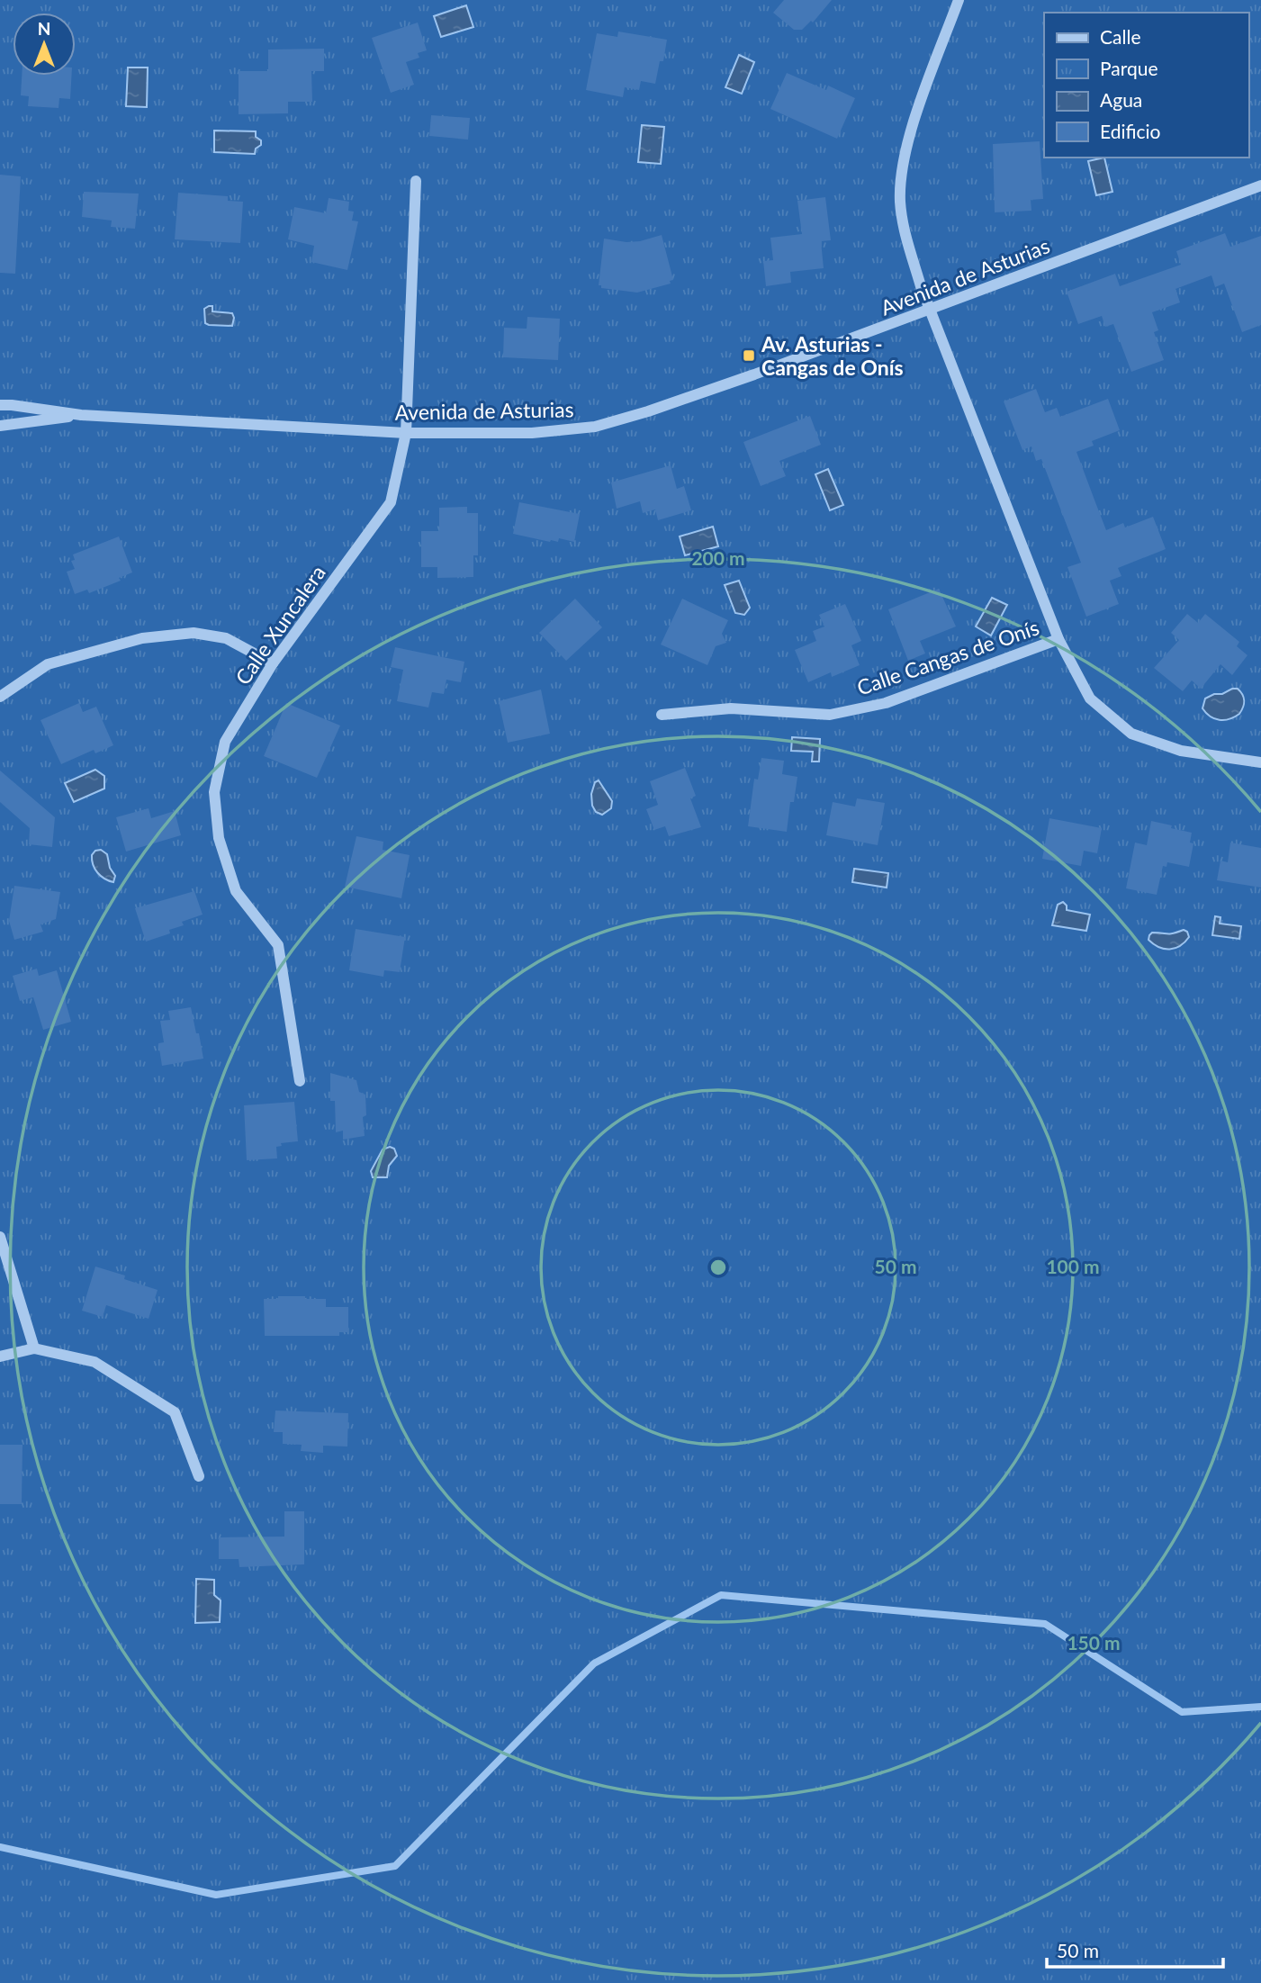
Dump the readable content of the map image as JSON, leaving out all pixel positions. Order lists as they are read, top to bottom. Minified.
{"streets":{"street":["Avenida de Asturias","Calle Xuncalera","Calle Cangas de Onís"]},"crossings":[["Avenida de Asturias","Calle Xuncalera"],["Avenida de Asturias","Calle Cangas de Onís"]],"places":{"transit":["Av. Asturias - Cangas de Onís"]},"legend":["Calle","Parque","Agua","Edificio"],"scale_bar":"50 m","north":"top","rings":["200 m","50 m","100 m","150 m"]}
